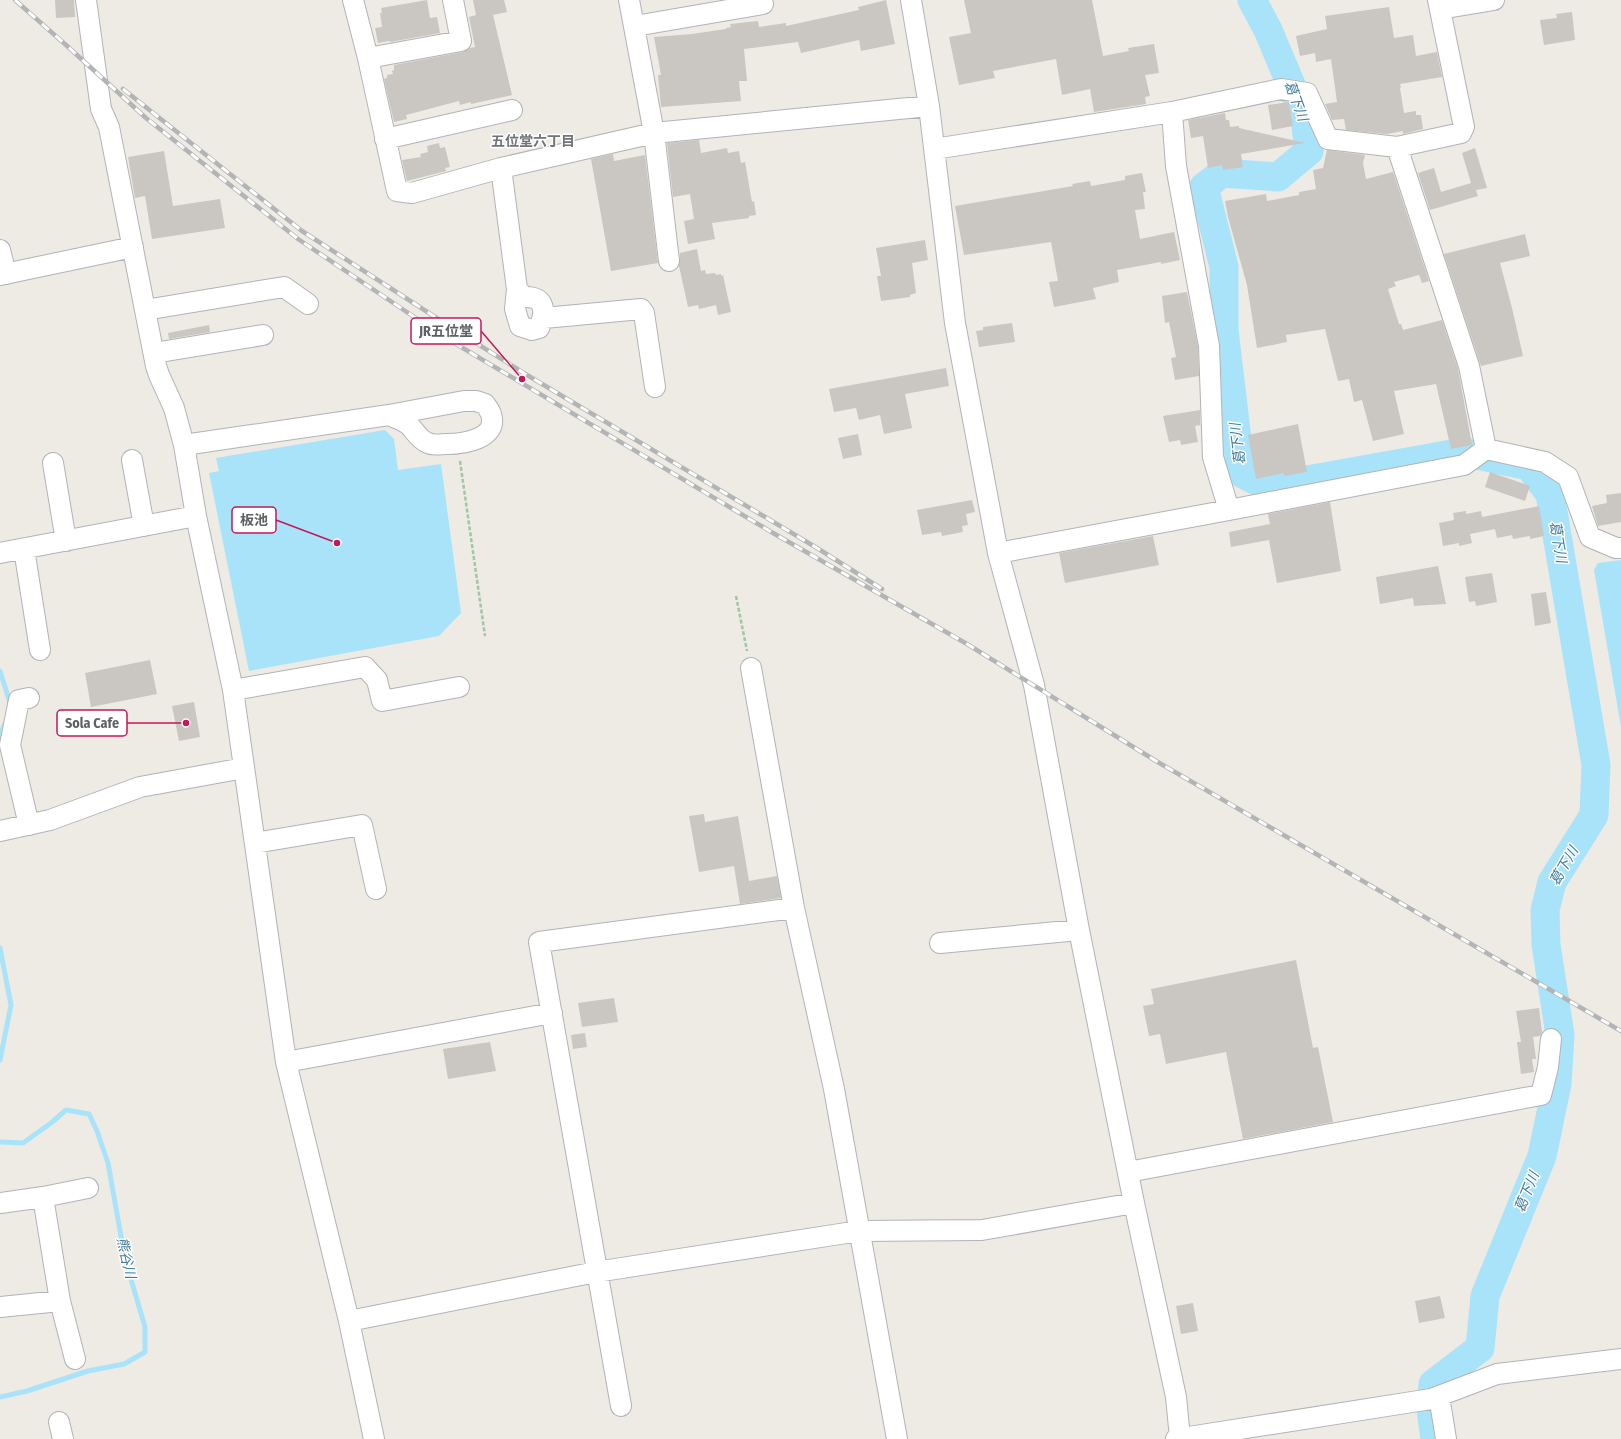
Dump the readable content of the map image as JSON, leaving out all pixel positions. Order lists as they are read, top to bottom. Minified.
{"districts":["五位堂六丁目"],"water":["葛下川","熊谷川"],"places":["JR五位堂","板池","Sola Cafe"]}
